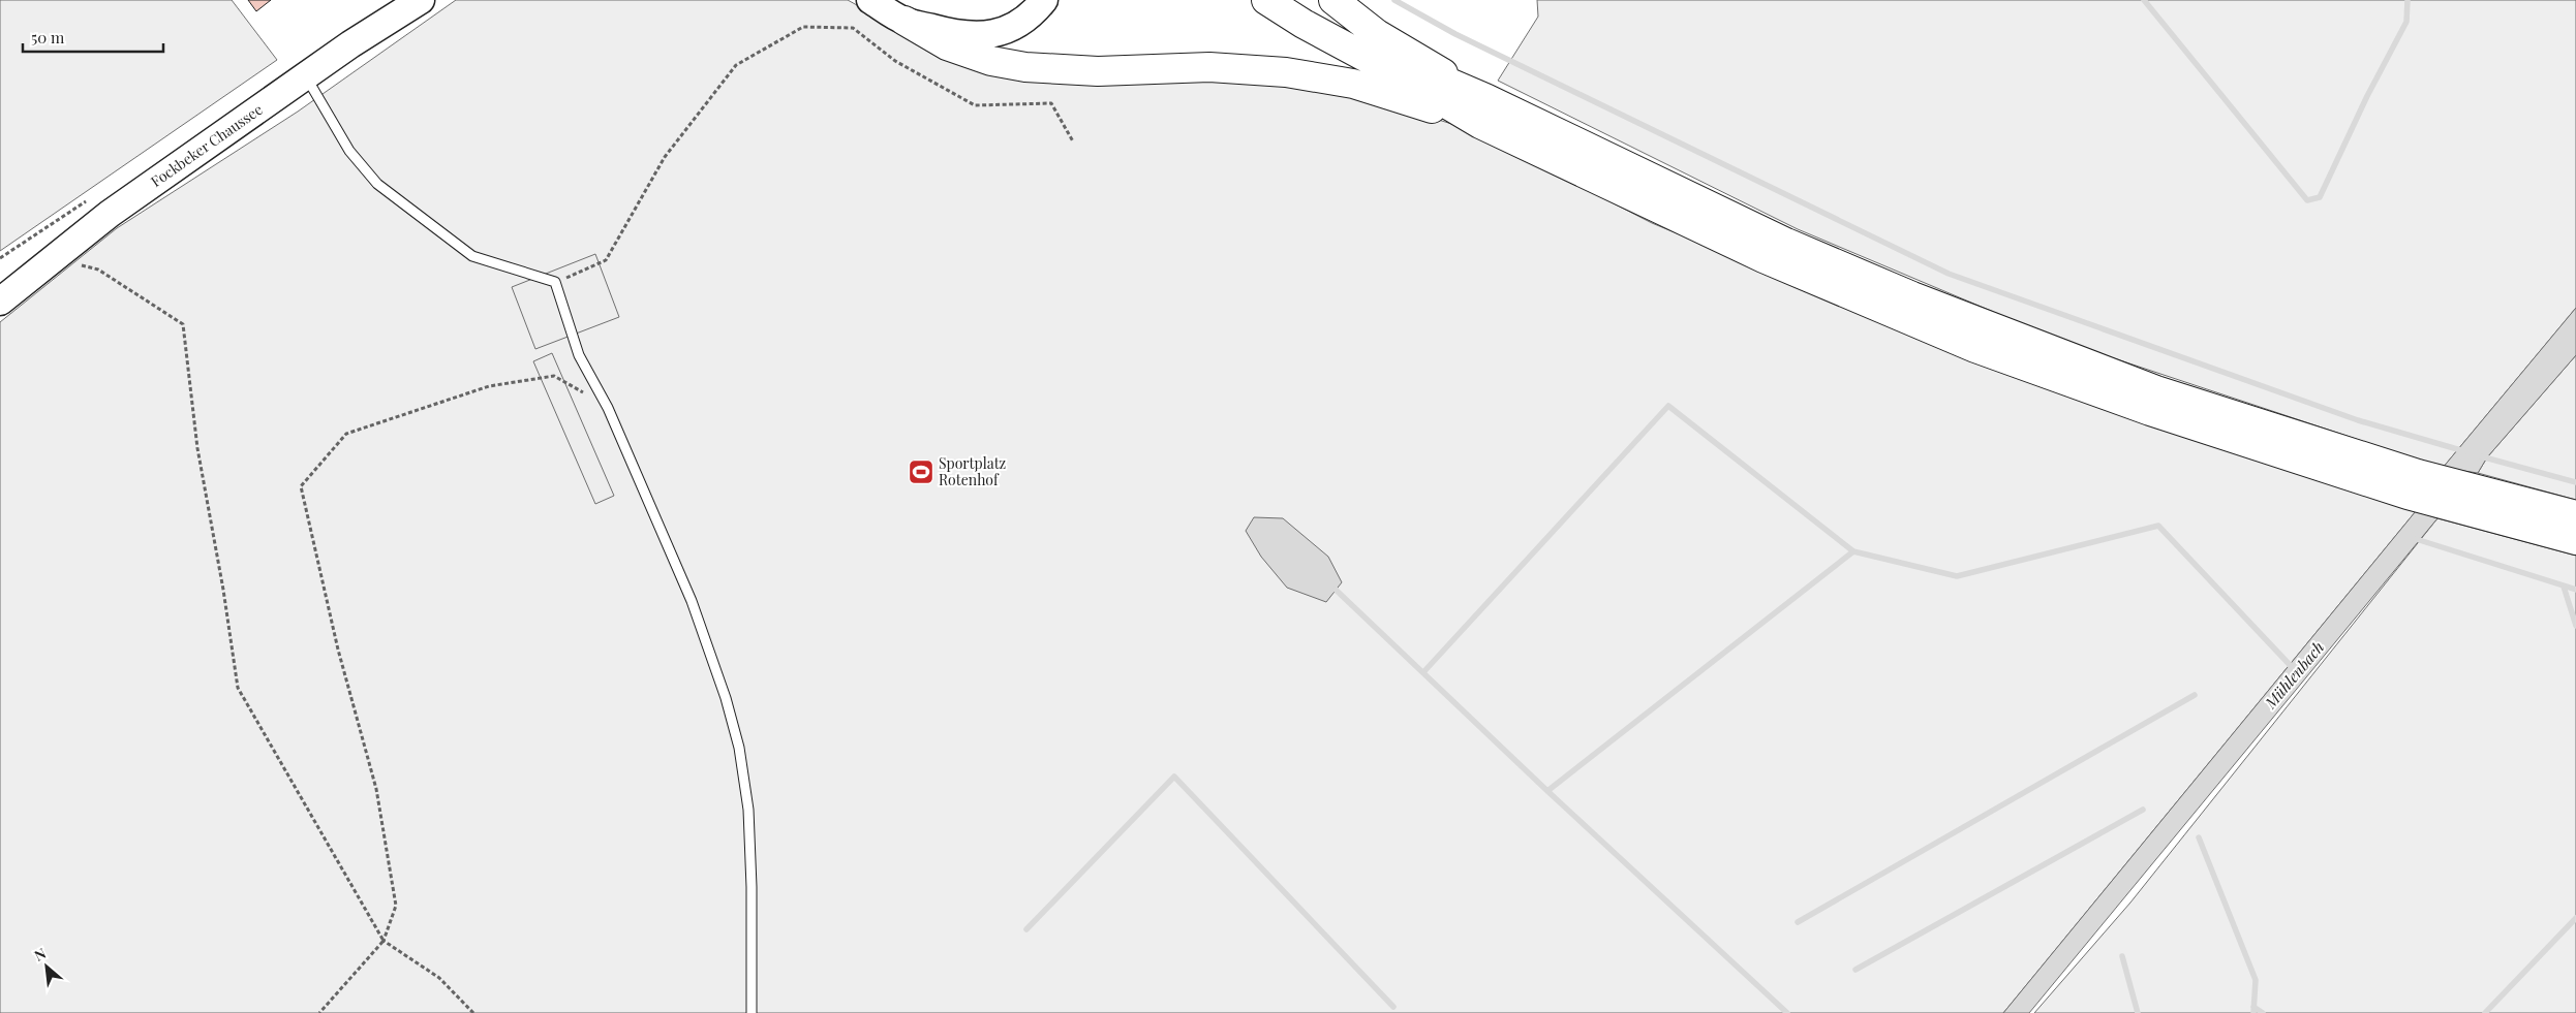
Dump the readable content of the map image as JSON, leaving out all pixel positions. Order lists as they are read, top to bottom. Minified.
{"streets":{"main road":["Fockbeker Chaussee"]},"water":["Mühlenbach"],"places":{"sports":["Sportplatz Rotenhof"]},"scale_bar":"50 m","north":"top left"}
